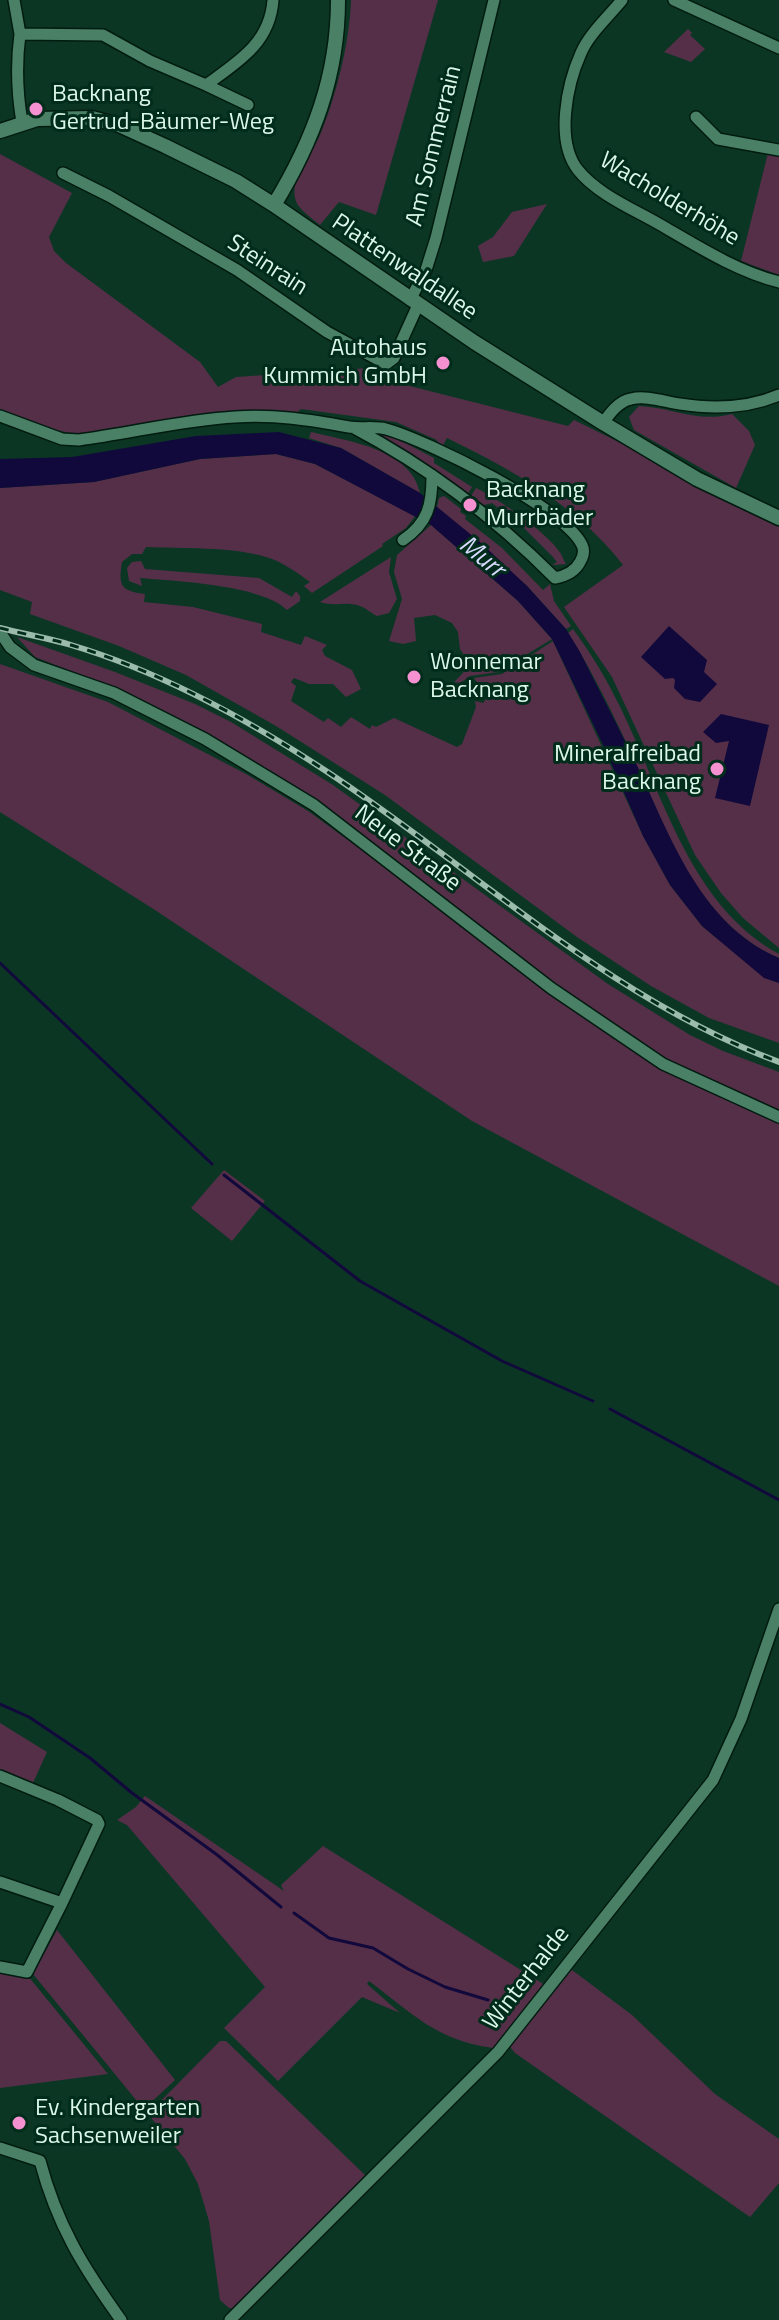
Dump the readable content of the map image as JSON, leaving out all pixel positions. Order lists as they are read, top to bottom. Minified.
{"streets":{"street":["Am Sommerrain","Wacholderhöhe","Steinrain","Plattenwaldallee","Neue Straße","Winterhalde"]},"crossings":[["Am Sommerrain","Steinrain"],["Am Sommerrain","Plattenwaldallee"],["Steinrain","Plattenwaldallee"]],"water":["Murr"],"places":["Backnang Gertrud-Bäumer-Weg","Autohaus Kummich GmbH","Backnang Murrbäder","Wonnemar Backnang","Mineralfreibad Backnang","Ev. Kindergarten Sachsenweiler"]}
